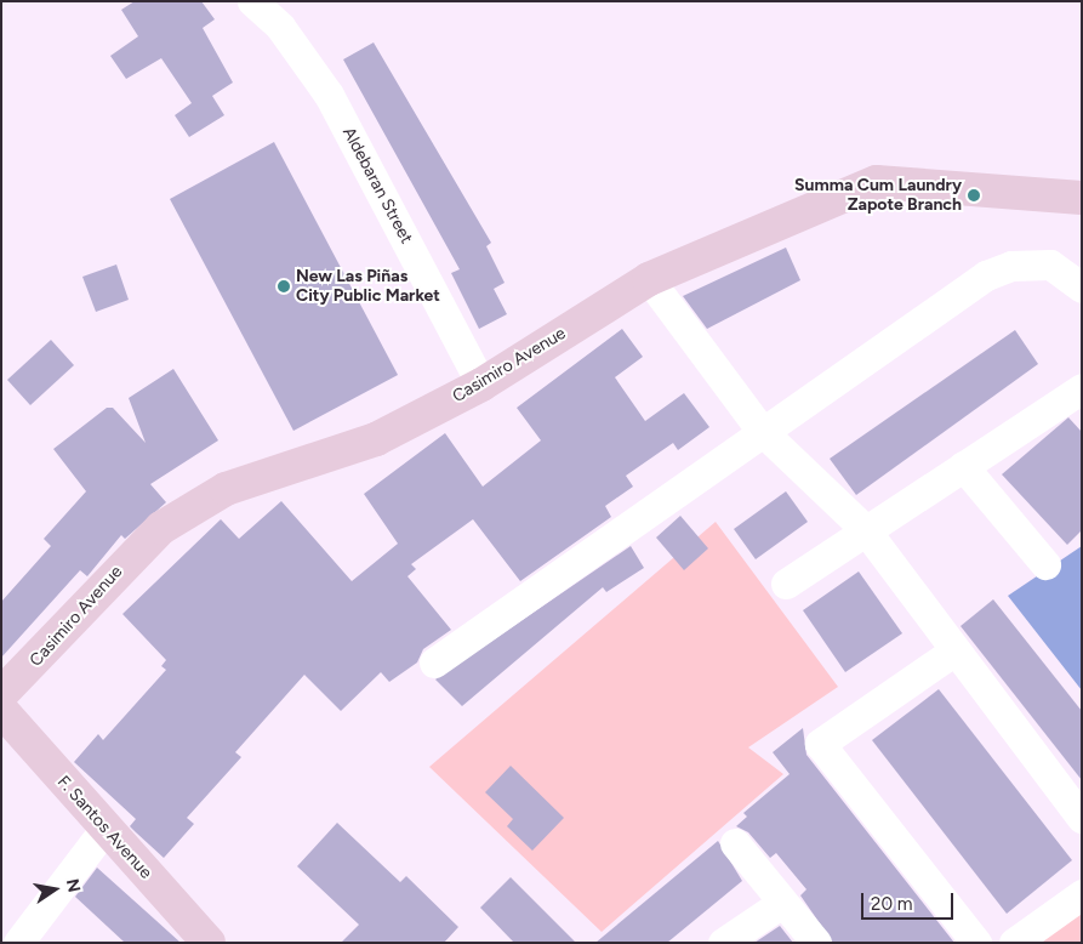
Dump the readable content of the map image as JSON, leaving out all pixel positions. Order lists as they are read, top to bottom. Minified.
{"streets":{"street":["Aldebaran Street","Casimiro Avenue","F. Santos Avenue"]},"crossings":[["Aldebaran Street","Casimiro Avenue"]],"places":["Summa Cum Laundry Zapote Branch","New Las Piñas City Public Market"],"scale_bar":"20 m","north":"right"}
